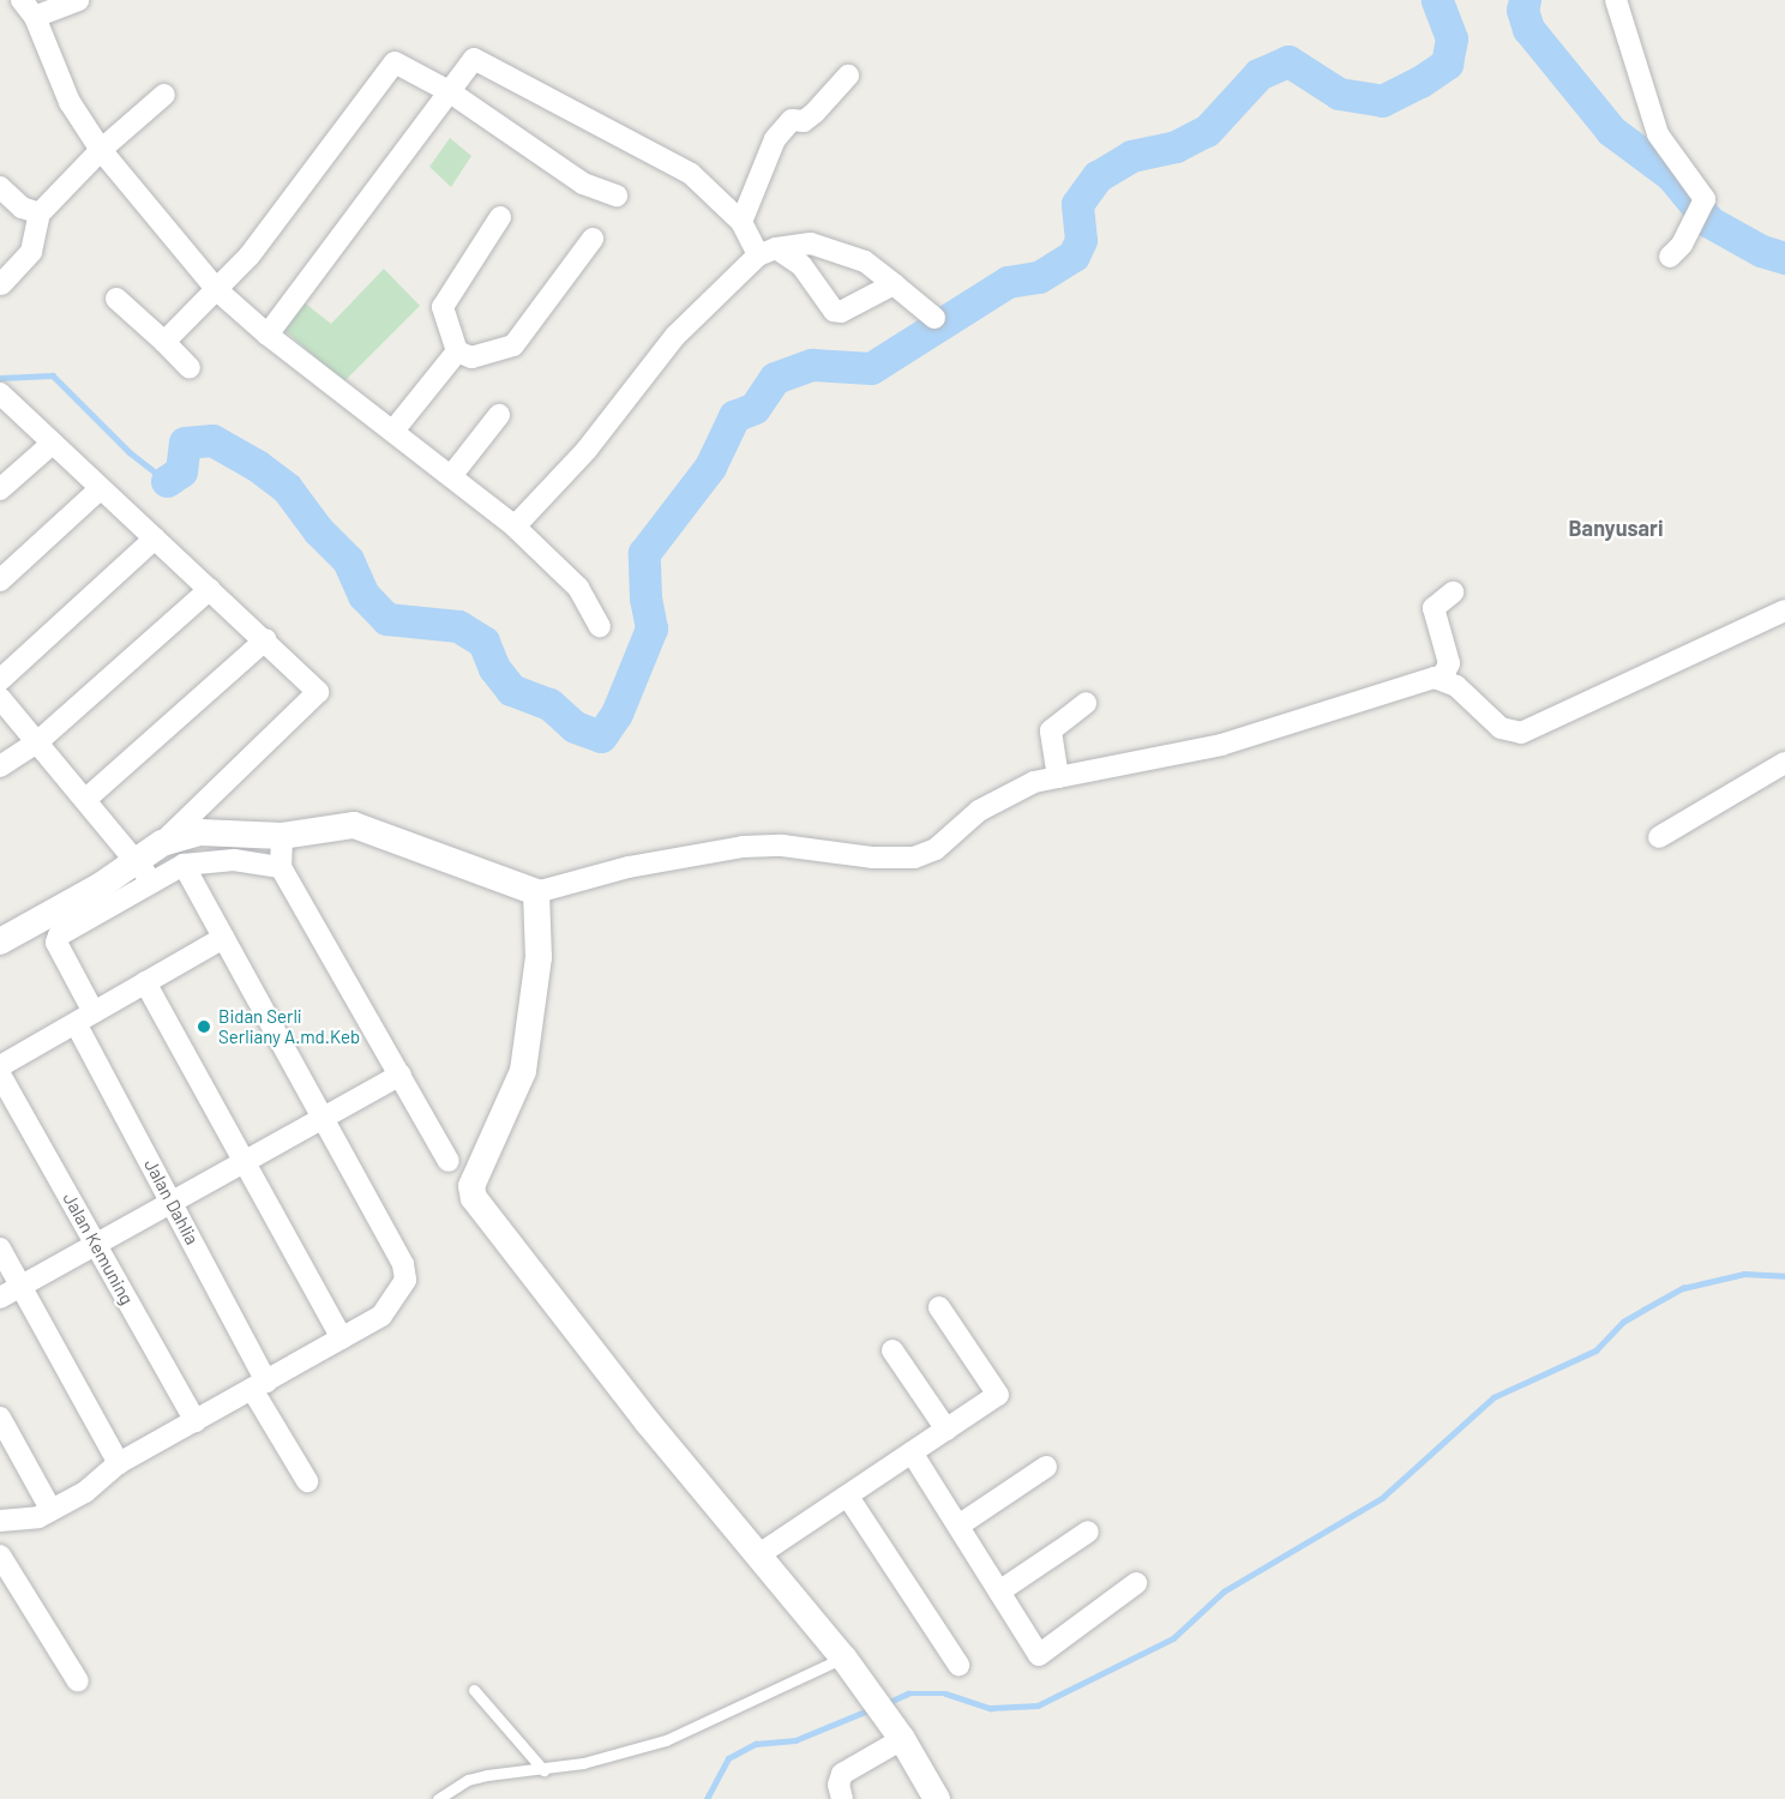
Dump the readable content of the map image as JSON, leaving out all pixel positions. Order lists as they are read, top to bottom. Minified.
{"streets":{"street":["Jalan Dahlia","Jalan Kemuning"]},"districts":["Banyusari"],"places":["Bidan Serli Serliany A.md.Keb"]}
